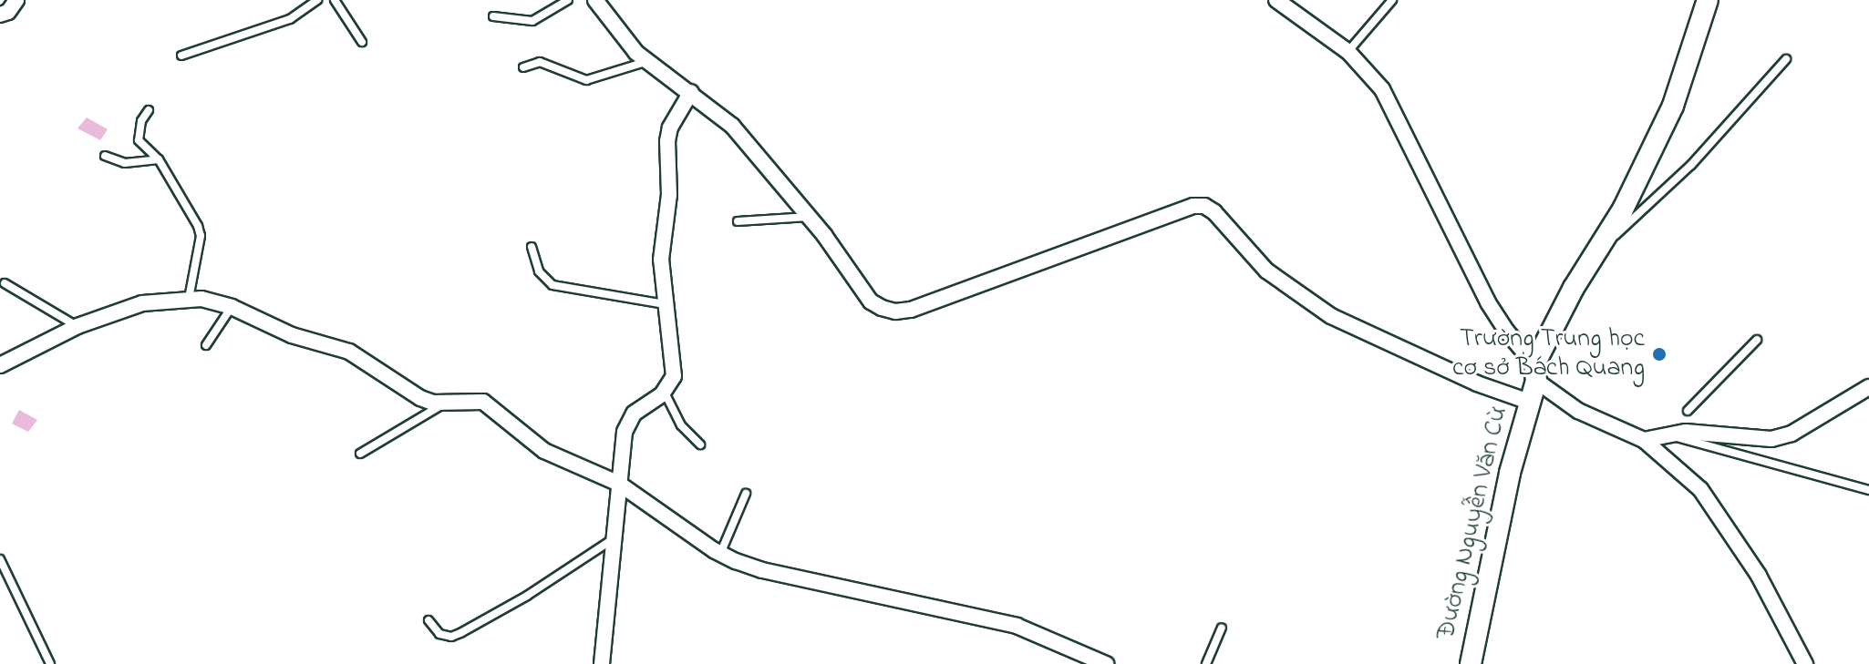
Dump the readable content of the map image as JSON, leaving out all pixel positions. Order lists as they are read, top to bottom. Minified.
{"streets":{"street":["Đường Nguyễn Văn Cừ"]},"places":["Trường Trung học cơ sở Bách Quang"]}
